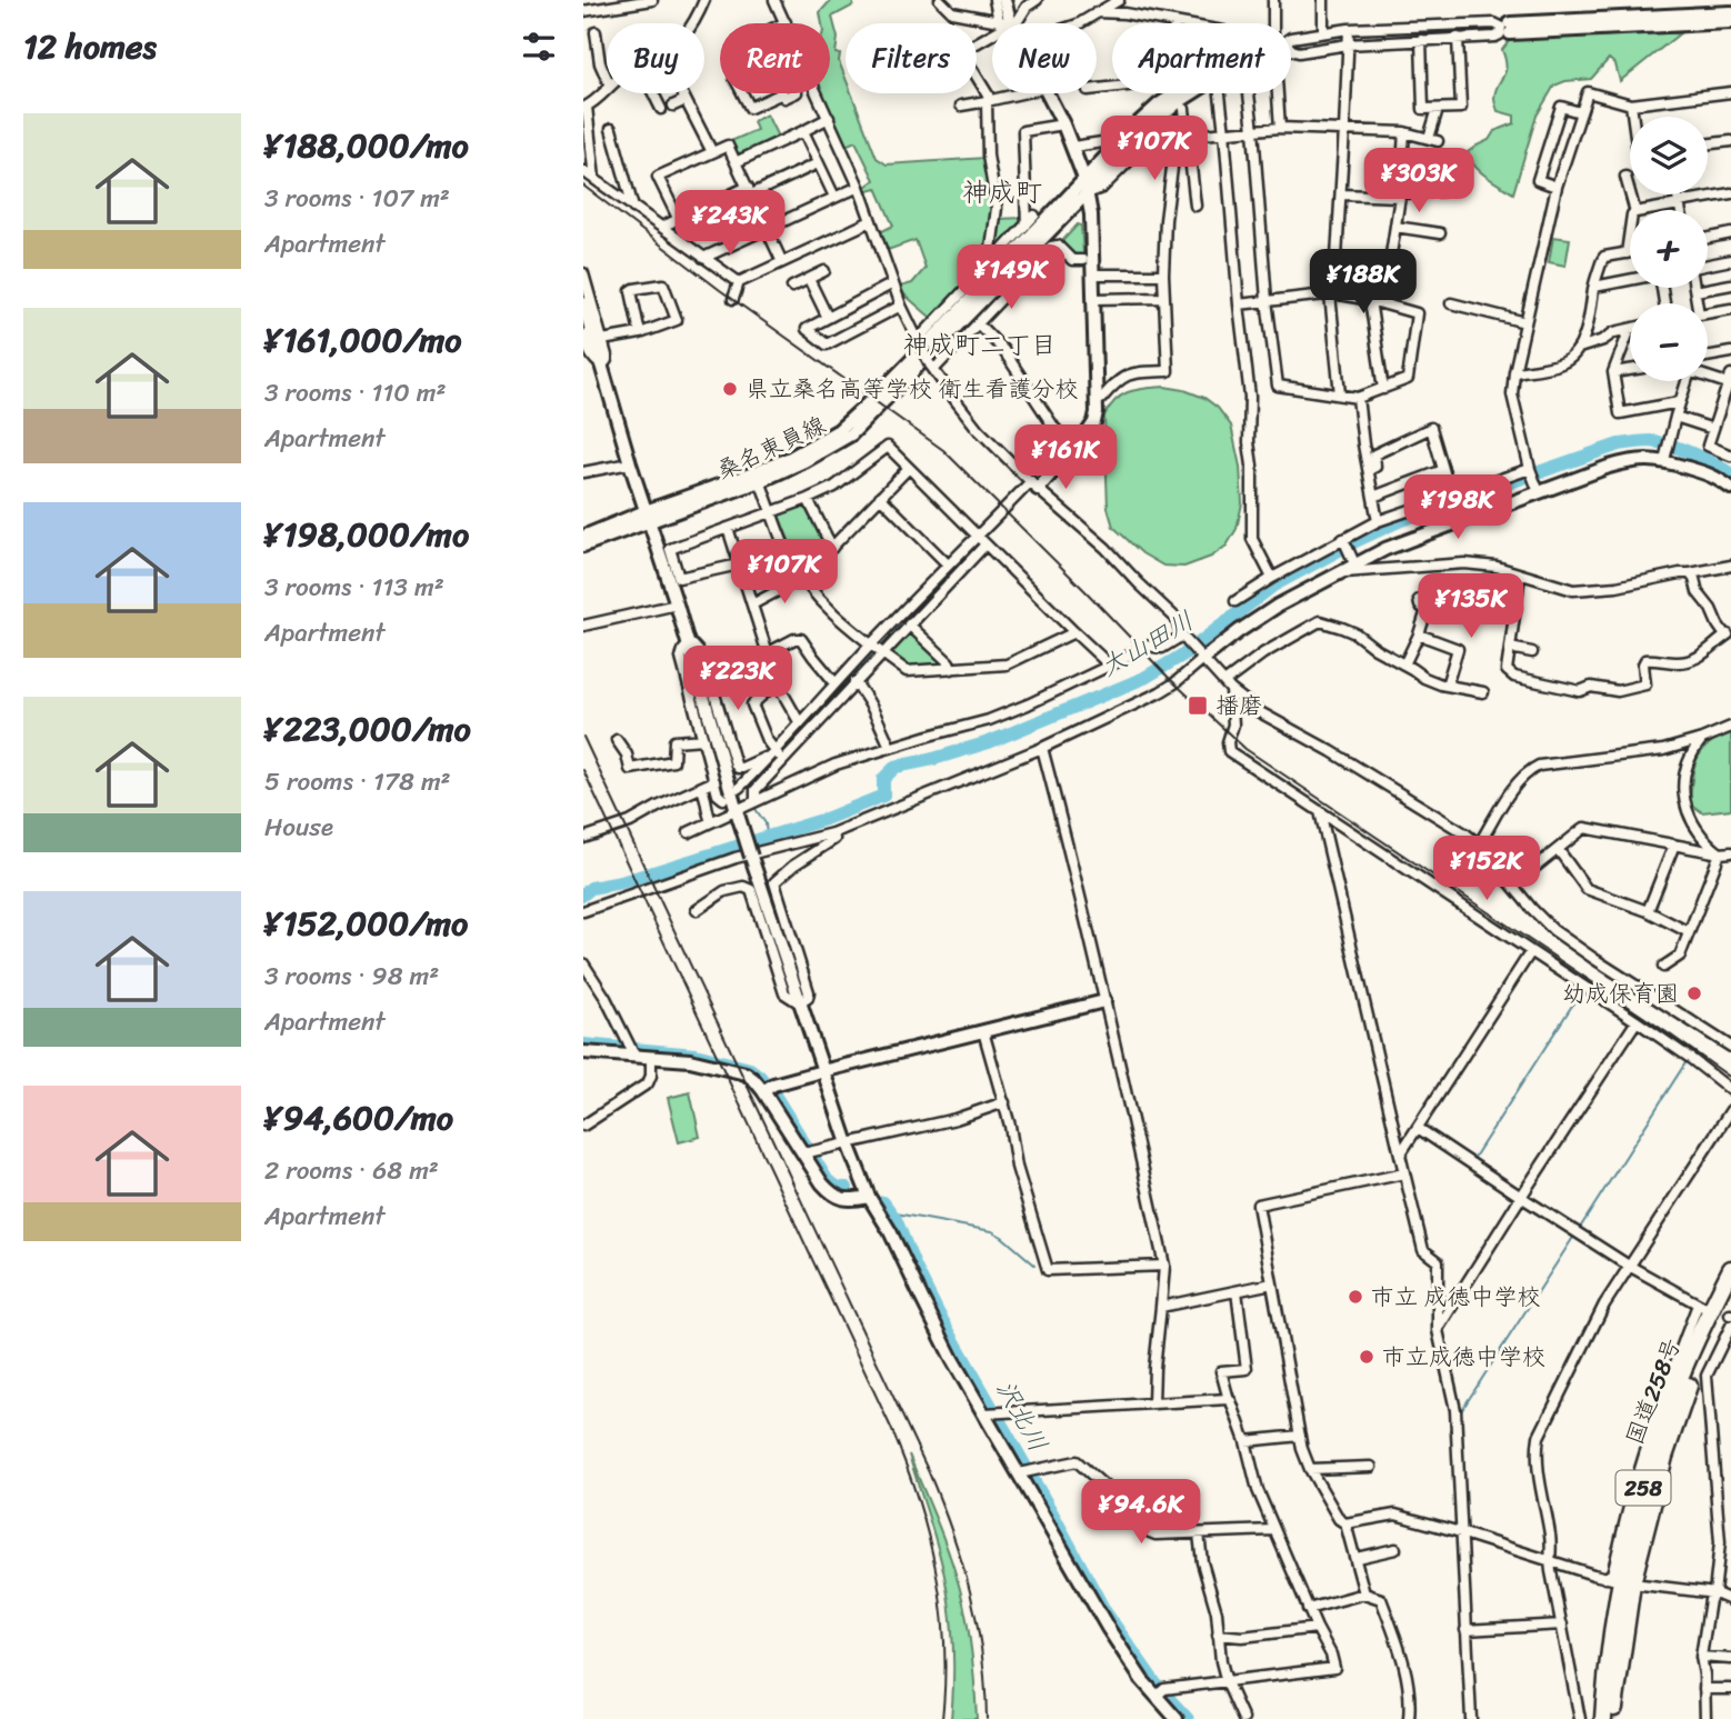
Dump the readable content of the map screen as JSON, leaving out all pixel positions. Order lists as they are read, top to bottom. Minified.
{"streets":{"highway":["国道258号","258"],"street":["桑名東員線"]},"districts":["神成町","神成町二丁目"],"water":["大山田川","沢北川"],"places":{"other":["県立桑名高等学校 衛生看護分校","幼成保育園","市立 成徳中学校","市立成徳中学校"],"transit":["播磨"]},"page":{"heading":"12 homes","chip":["Buy","Rent","Filters","New","Apartment"],"list":[{"name":"¥188,000/mo","note":"3 rooms · 107 m² · Apartment"},{"name":"¥161,000/mo","note":"3 rooms · 110 m² · Apartment"},{"name":"¥198,000/mo","note":"3 rooms · 113 m² · Apartment"},{"name":"¥223,000/mo","note":"5 rooms · 178 m² · House"},{"name":"¥152,000/mo","note":"3 rooms · 98 m² · Apartment"},{"name":"¥94,600/mo","note":"2 rooms · 68 m² · Apartment"}],"price":["¥107K","¥303K","¥243K","¥149K","¥188K","¥161K","¥198K","¥107K","¥135K","¥223K","¥152K","¥94.6K"],"map_buttons":["+","−"]}}
